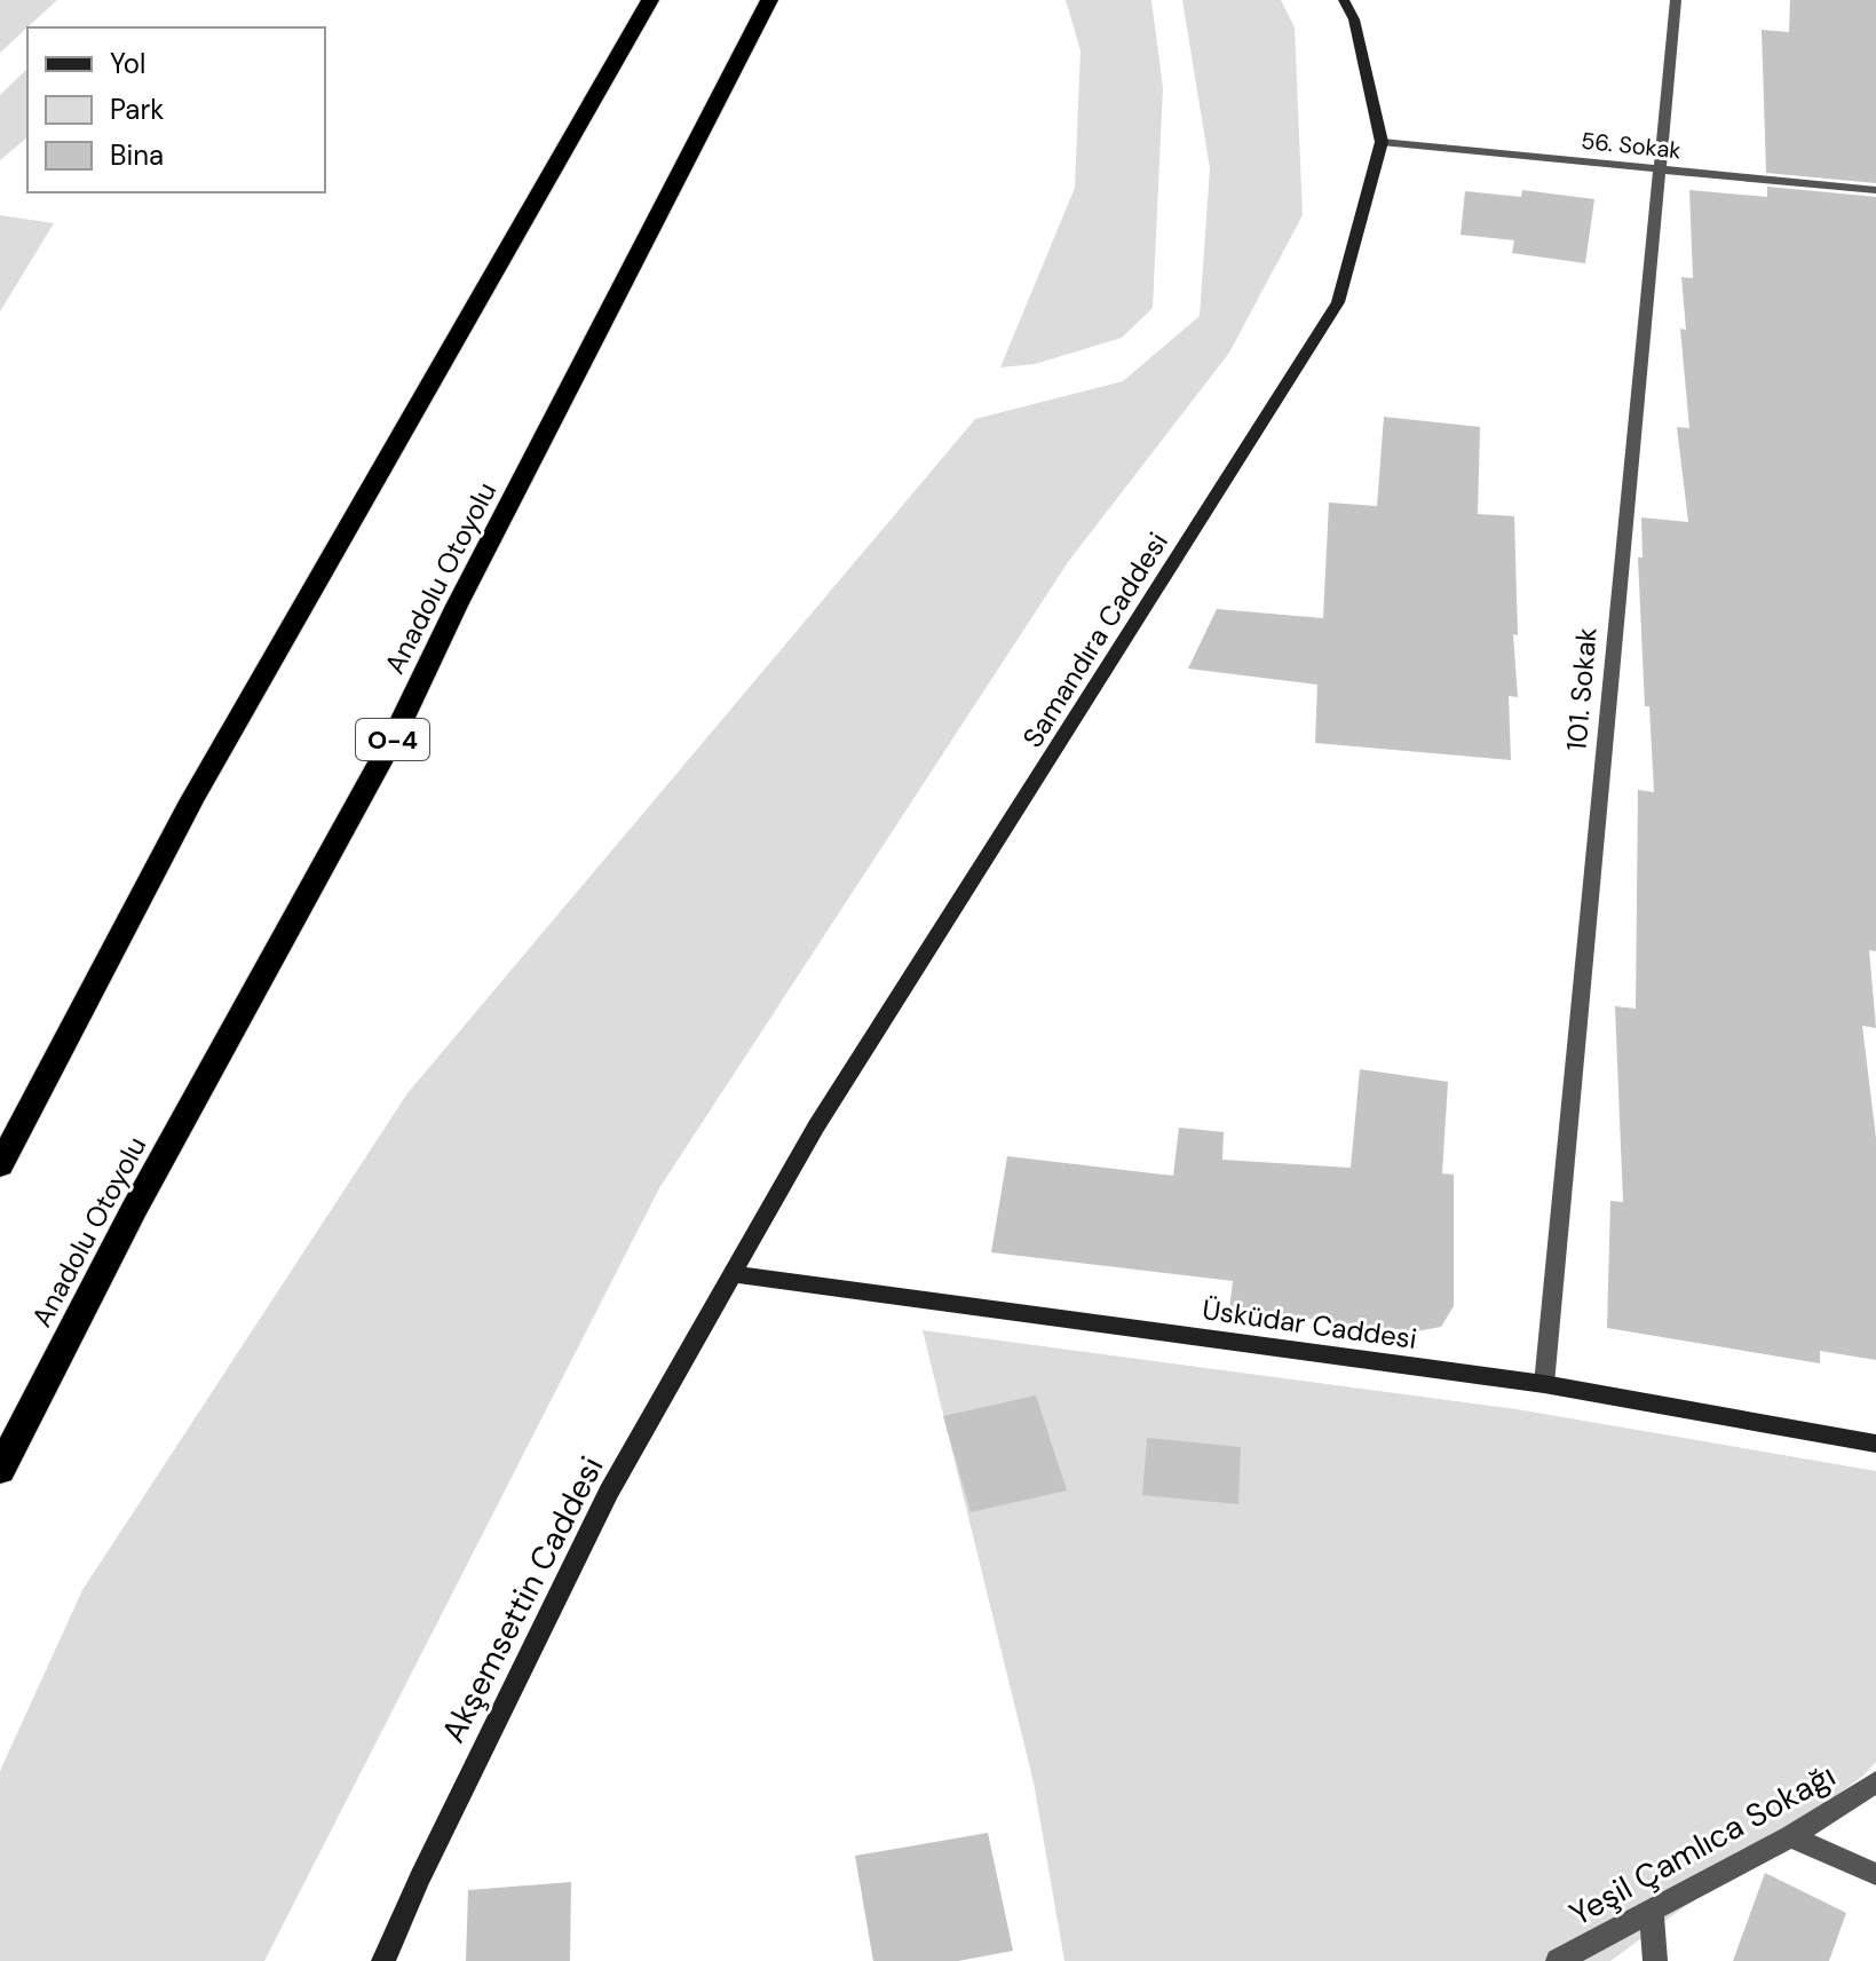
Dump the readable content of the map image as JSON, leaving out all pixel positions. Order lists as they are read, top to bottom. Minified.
{"streets":{"highway":["Anadolu Otoyolu","O-4"],"main road":["Samandıra Caddesi","Üsküdar Caddesi","Akşemsettin Caddesi"],"street":["56. Sokak","101. Sokak","Yeşil Çamlıca Sokağı"]},"crossings":[["56. Sokak","Samandıra Caddesi"],["56. Sokak","101. Sokak"],["Samandıra Caddesi","Üsküdar Caddesi"],["Samandıra Caddesi","Akşemsettin Caddesi"],["101. Sokak","Üsküdar Caddesi"],["Üsküdar Caddesi","Akşemsettin Caddesi"]],"legend":["Yol","Park","Bina"]}
